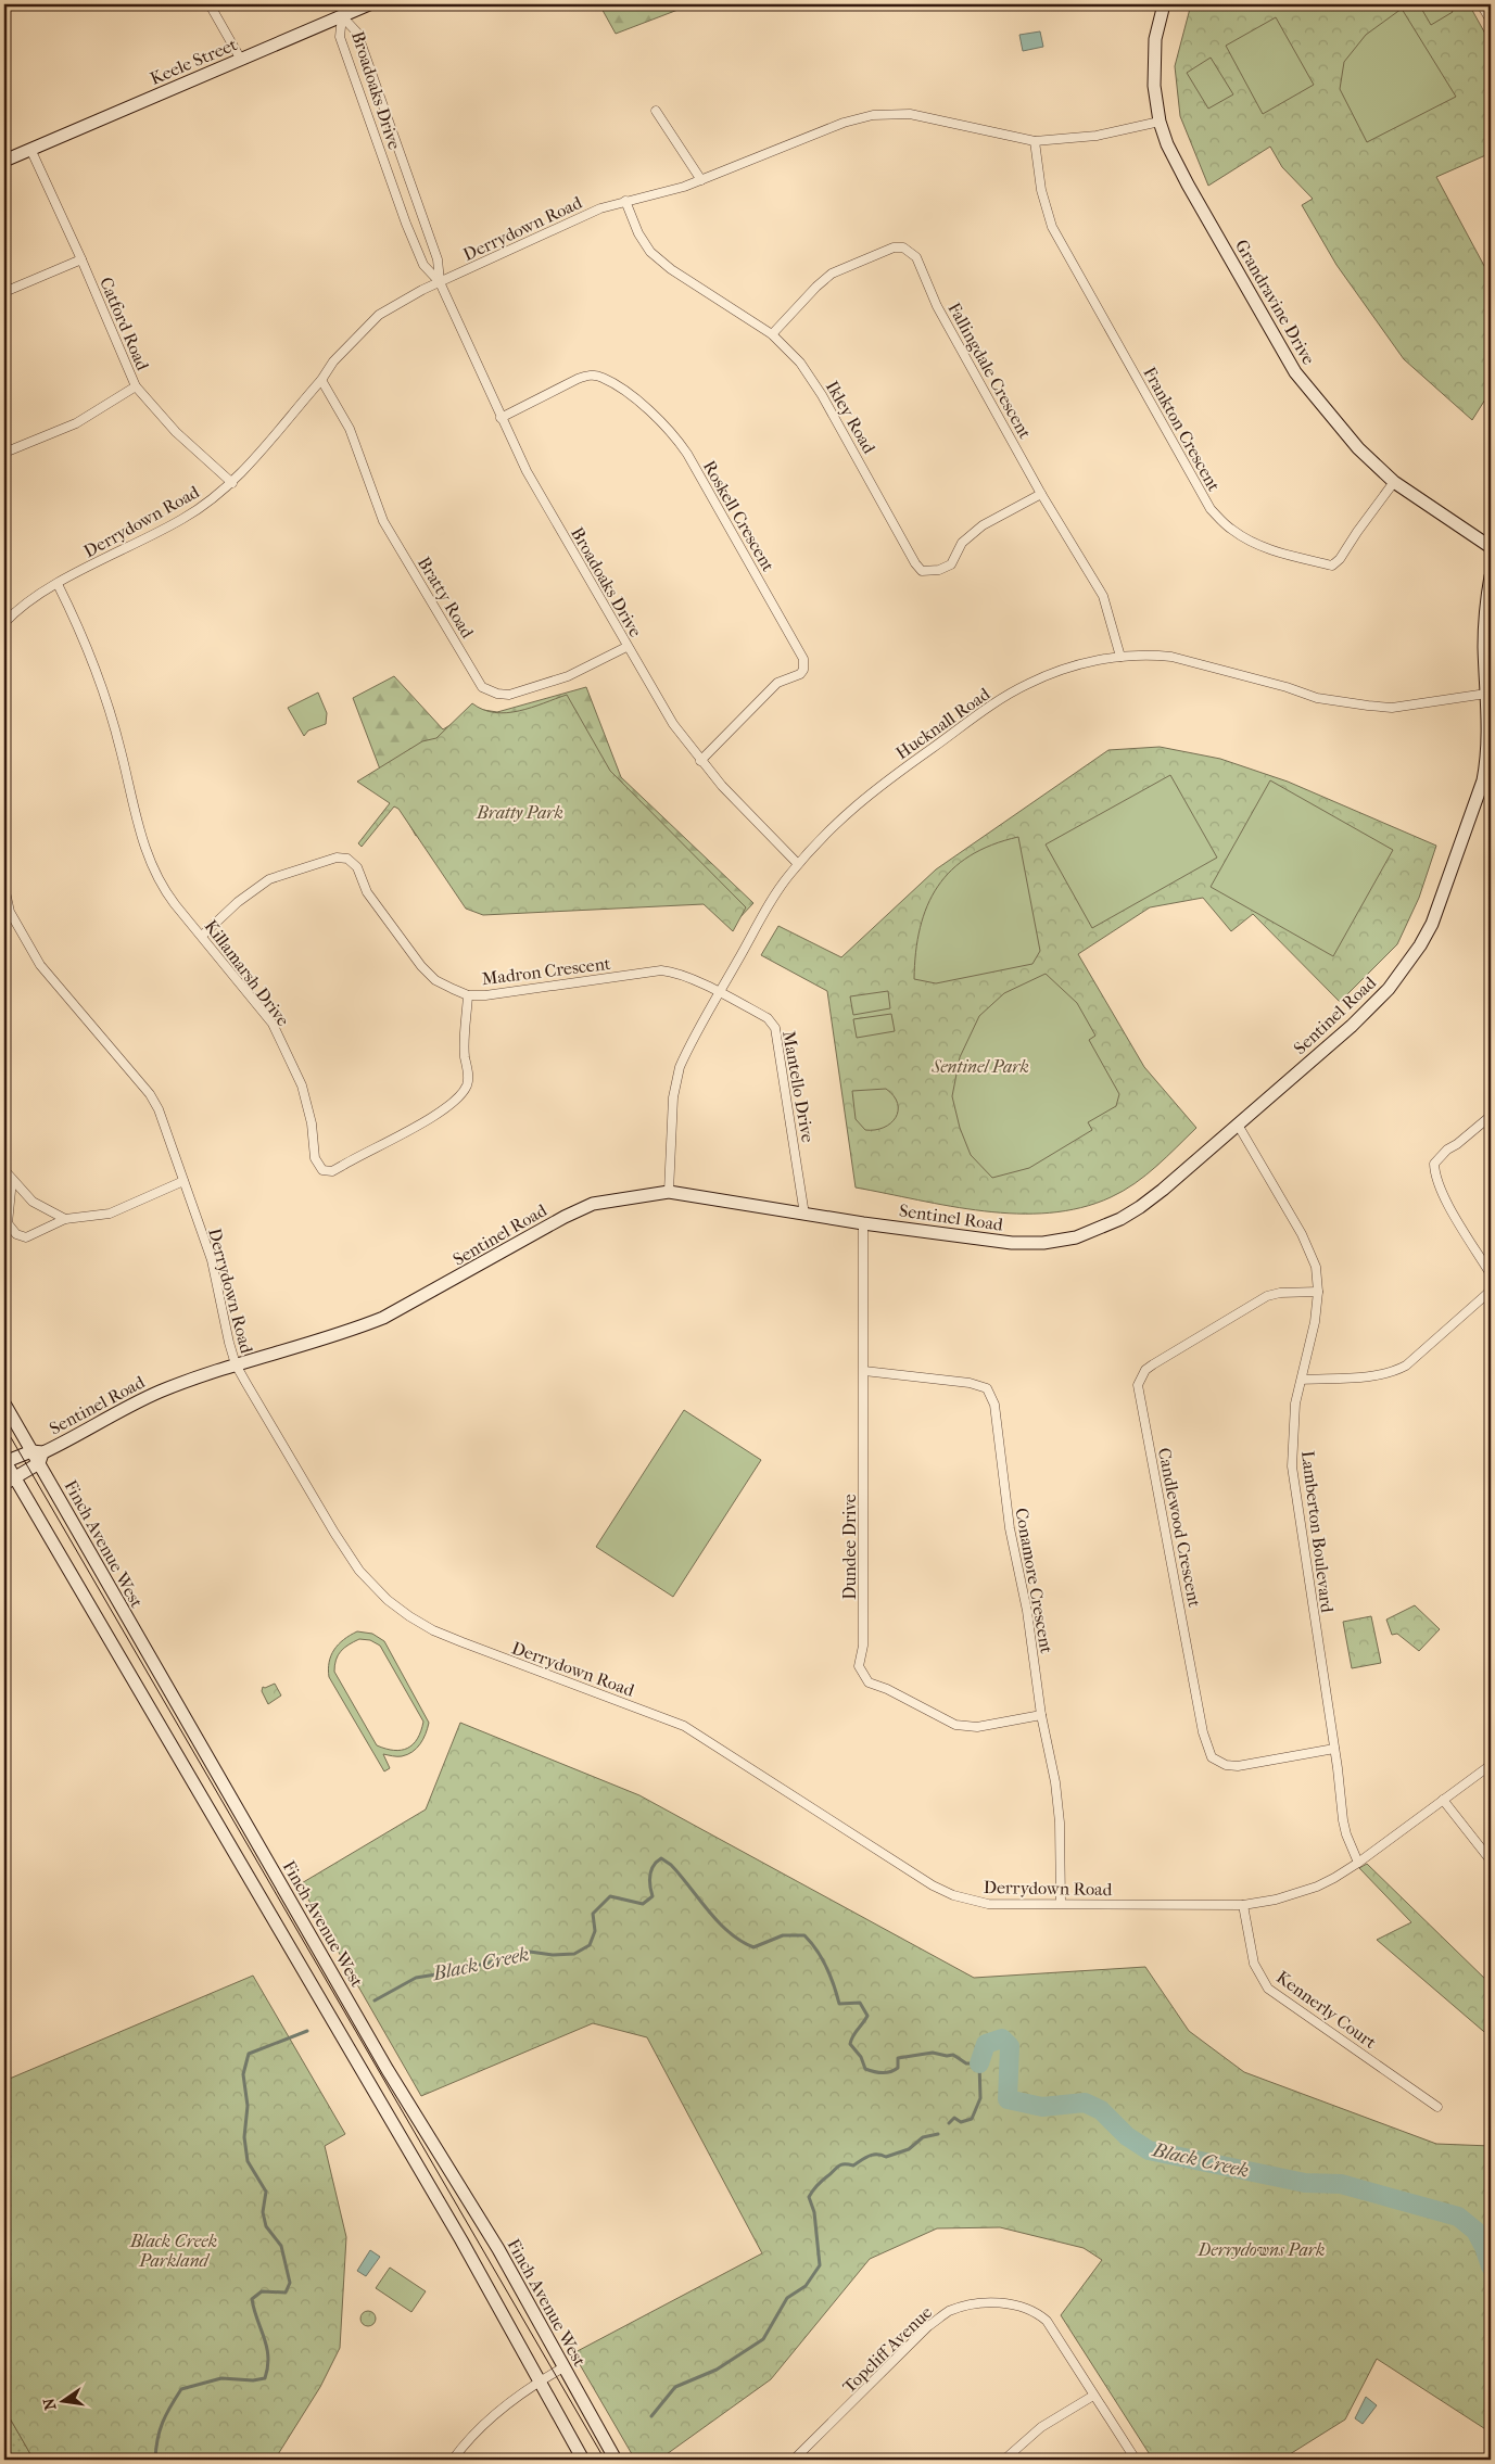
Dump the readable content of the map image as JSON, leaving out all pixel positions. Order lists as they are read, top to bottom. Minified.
{"streets":{"main road":["Keele Street","Grandravine Drive","Sentinel Road","Finch Avenue West"],"street":["Broadoaks Drive","Derrydown Road","Catford Road","Fallingdale Crescent","Ikley Road","Frankton Crescent","Roskell Crescent","Bratty Road","Hucknall Road","Madron Crescent","Killamarsh Drive","Mantello Drive","Candlewood Crescent","Lamberton Boulevard","Dundee Drive","Conamore Crescent","Kennerly Court","Topcliff Avenue"]},"crossings":[["Keele Street","Broadoaks Drive"],["Keele Street","Catford Road"],["Broadoaks Drive","Derrydown Road"],["Broadoaks Drive","Roskell Crescent"],["Broadoaks Drive","Bratty Road"],["Broadoaks Drive","Hucknall Road"],["Derrydown Road","Grandravine Drive"],["Derrydown Road","Catford Road"],["Derrydown Road","Ikley Road"],["Derrydown Road","Frankton Crescent"],["Derrydown Road","Bratty Road"],["Derrydown Road","Killamarsh Drive"],["Derrydown Road","Sentinel Road"],["Derrydown Road","Lamberton Boulevard"],["Derrydown Road","Conamore Crescent"],["Derrydown Road","Kennerly Court"],["Grandravine Drive","Frankton Crescent"],["Fallingdale Crescent","Ikley Road"],["Fallingdale Crescent","Hucknall Road"],["Hucknall Road","Madron Crescent"],["Hucknall Road","Sentinel Road"],["Hucknall Road","Mantello Drive"],["Madron Crescent","Killamarsh Drive"],["Madron Crescent","Mantello Drive"],["Sentinel Road","Mantello Drive"],["Sentinel Road","Lamberton Boulevard"],["Sentinel Road","Finch Avenue West"],["Sentinel Road","Dundee Drive"],["Candlewood Crescent","Lamberton Boulevard"],["Dundee Drive","Conamore Crescent"]],"water":["Black Creek"],"parks":["Bratty Park","Sentinel Park","Black Creek Parkland","Derrydowns Park"],"north":"left"}
